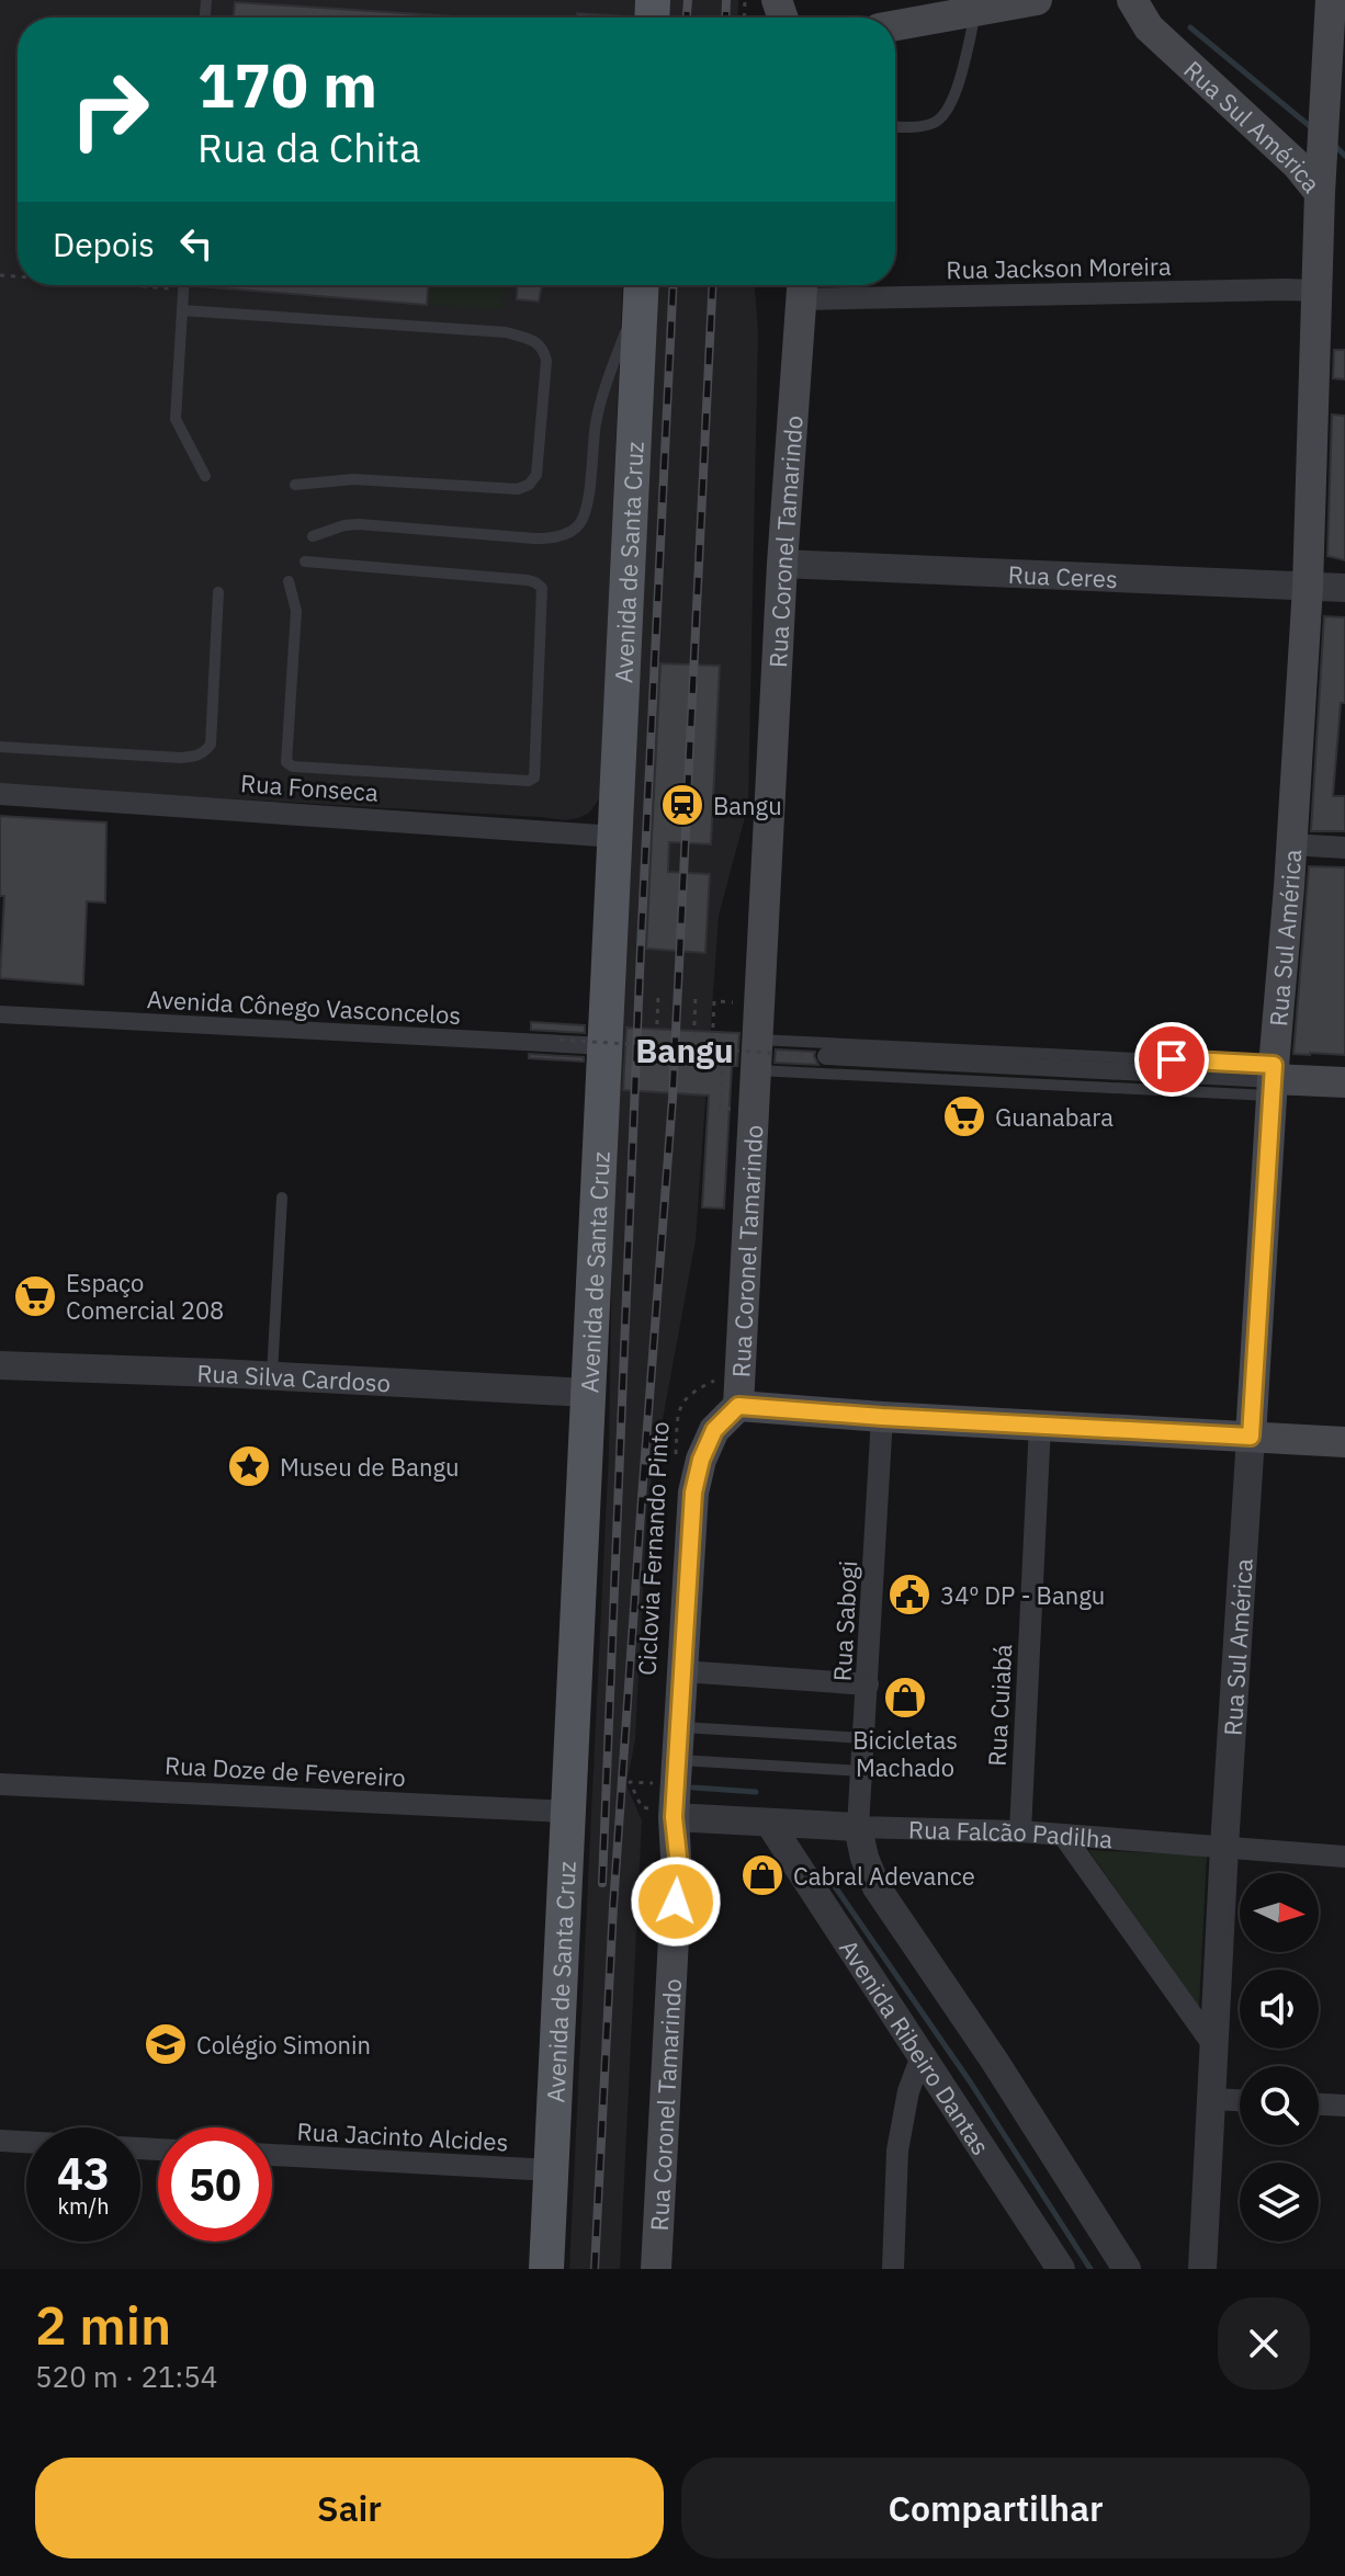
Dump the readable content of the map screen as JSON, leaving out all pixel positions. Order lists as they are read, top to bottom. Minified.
{"streets":{"main road":["Rua Sul América","Rua Coronel Tamarindo","Avenida de Santa Cruz"],"street":["Rua Jackson Moreira","Rua Ceres","Rua Fonseca","Avenida Cônego Vasconcelos","Rua Silva Cardoso","Rua Sabogi","Rua Cuiabá","Rua Doze de Fevereiro","Rua Falcão Padilha","Avenida Ribeiro Dantas","Rua Jacinto Alcides"],"path":["Ciclovia Fernando Pinto"]},"crossings":[["Rua Sul América","Rua Jackson Moreira"],["Rua Sul América","Rua Ceres"],["Rua Sul América","Rua Falcão Padilha"],["Rua Jackson Moreira","Rua Coronel Tamarindo"],["Rua Coronel Tamarindo","Rua Ceres"],["Rua Coronel Tamarindo","Rua Falcão Padilha"],["Avenida de Santa Cruz","Rua Fonseca"],["Avenida de Santa Cruz","Avenida Cônego Vasconcelos"],["Avenida de Santa Cruz","Rua Silva Cardoso"],["Avenida de Santa Cruz","Rua Doze de Fevereiro"],["Avenida de Santa Cruz","Rua Jacinto Alcides"],["Rua Sabogi","Rua Falcão Padilha"],["Rua Cuiabá","Rua Falcão Padilha"],["Rua Falcão Padilha","Avenida Ribeiro Dantas"]],"districts":["Bangu"],"places":{"station":["Bangu"],"supermarket":["Guanabara","Espaço Comercial 208"],"place":["Museu de Bangu"],"public building":["34º DP - Bangu"],"shop":["Bicicletas Machado","Cabral Adevance"],"school or university":["Colégio Simonin"]},"north":"right","page":{"turn":["170 m","Rua da Chita"],"then":"Depois","speed":"43 km/h","limit":"50","heading":["2 min","520 m · 21:54"],"buttons":["Sair","Compartilhar"]}}
